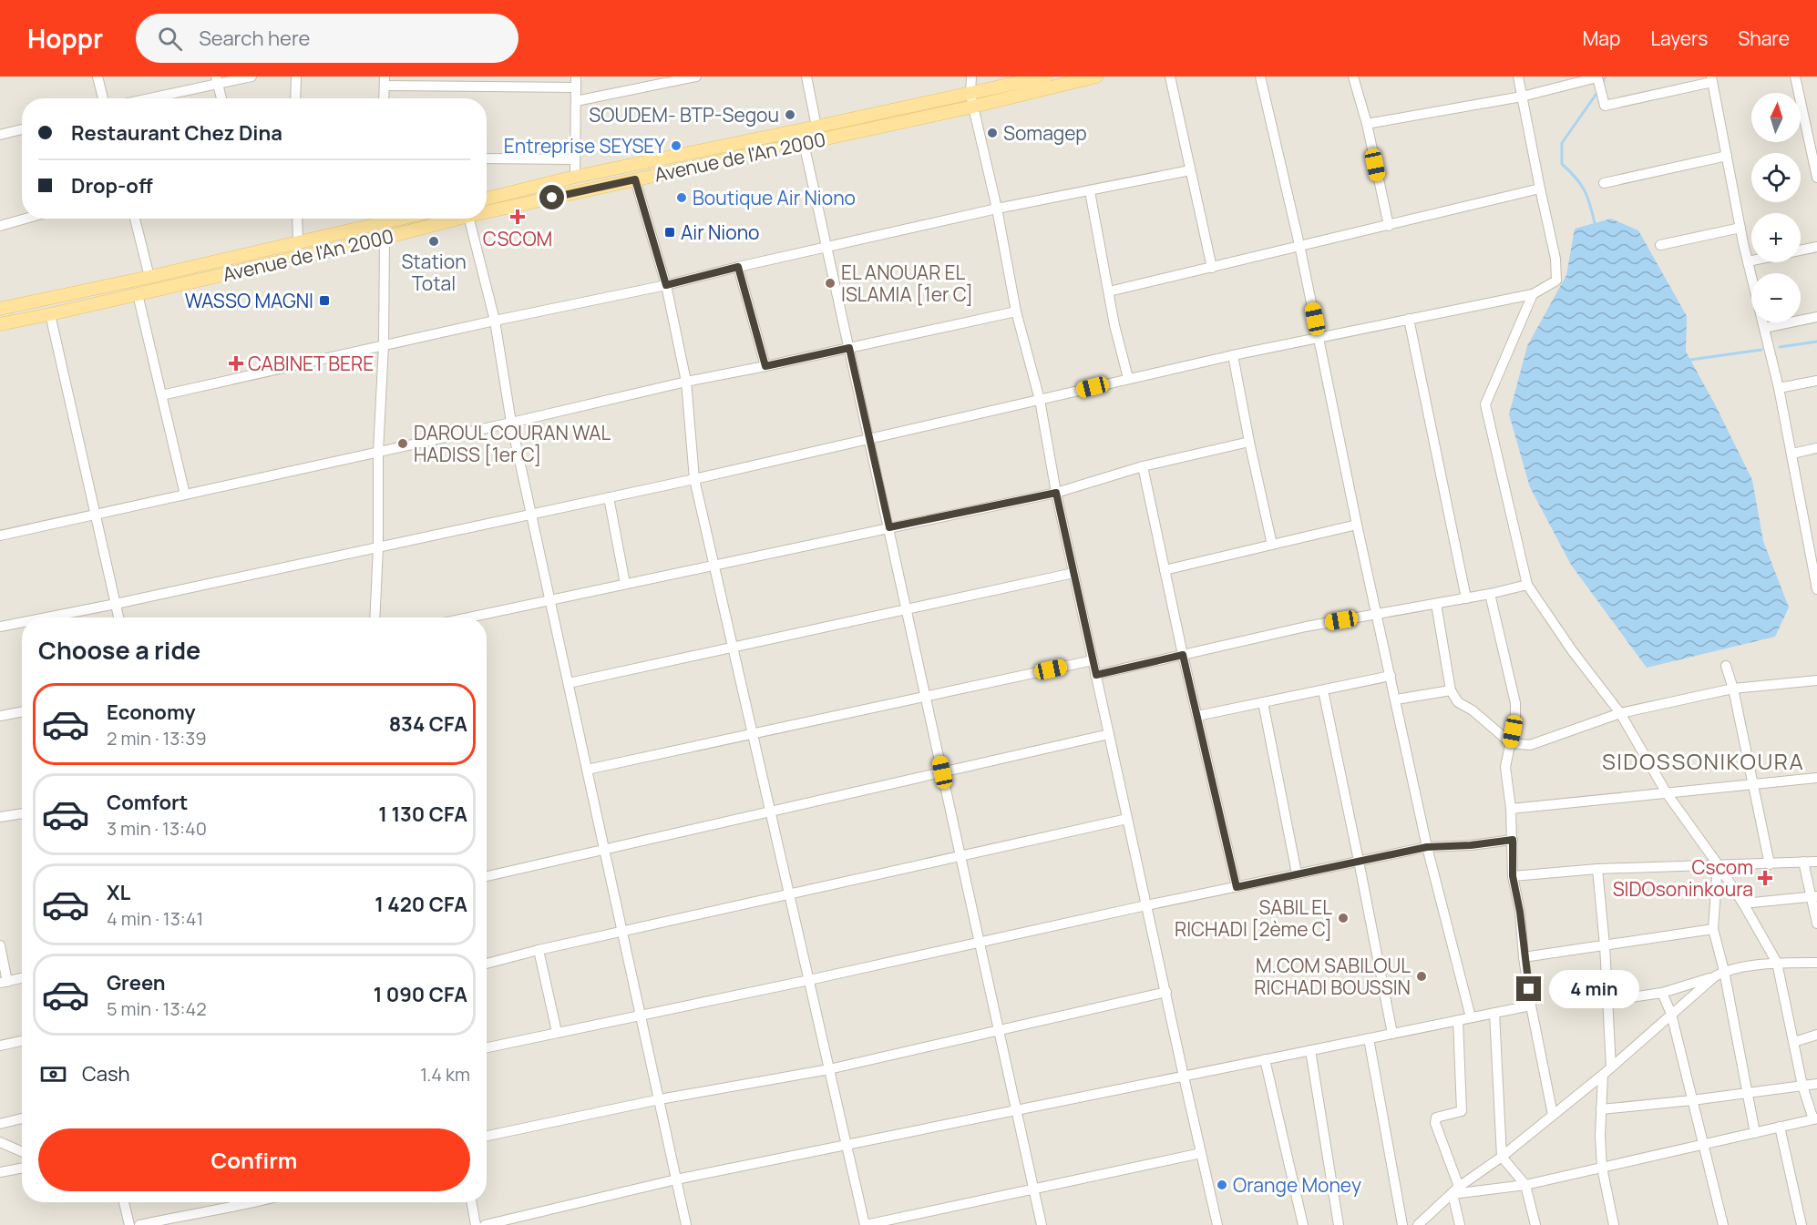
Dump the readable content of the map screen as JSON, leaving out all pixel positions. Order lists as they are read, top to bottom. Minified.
{"streets":{"main road":["Avenue de l'An 2000"]},"districts":["SIDOSSONIKOURA"],"places":{"other":["SOUDEM- BTP-Segou","Somagep","Entreprise SEYSEY","Boutique Air Niono","Station Total","EL ANOUAR EL ISLAMIA [1er C]","DAROUL COURAN WAL HADISS [1er C]","SABIL EL RICHADI [2ème C]","M.COM SABILOUL RICHADI BOUSSIN","Orange Money"],"health":["CSCOM","CABINET BERE","Cscom SIDOsoninkoura"],"transit":["Air Niono","WASSO MAGNI"]},"north":"top","page":{"header":"Hoppr","search":"Search here","nav":["Map","Layers","Share"],"map_buttons":["+","−"],"banner":["Restaurant Chez Dina","Drop-off"],"heading":"Choose a ride","list":[{"name":"Economy","note":"2 min · 13:39","value":"834 CFA"},{"name":"Comfort","note":"3 min · 13:40","value":"1 130 CFA"},{"name":"XL","note":"4 min · 13:41","value":"1 420 CFA"},{"name":"Green","note":"5 min · 13:42","value":"1 090 CFA"}],"bubble":"4 min","pay":["Cash","1.4 km"],"buttons":"Confirm"}}
